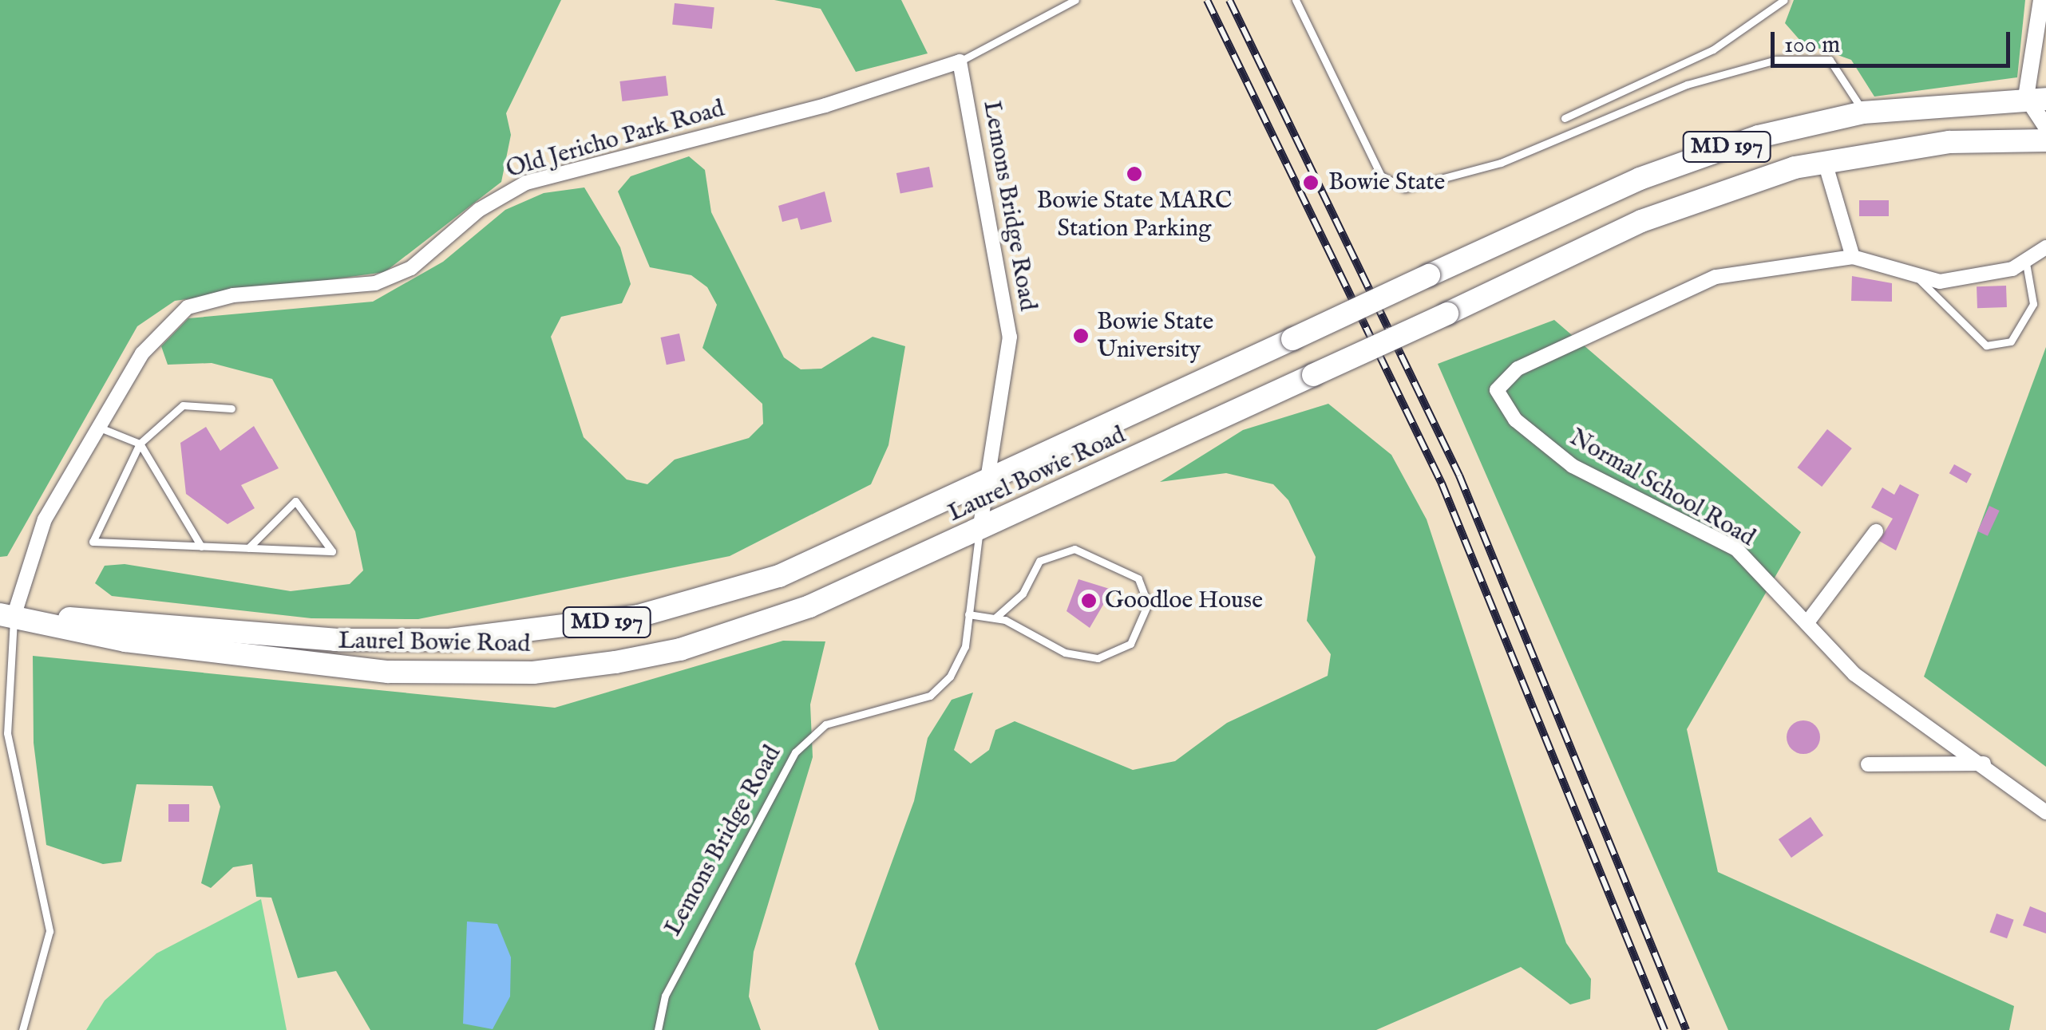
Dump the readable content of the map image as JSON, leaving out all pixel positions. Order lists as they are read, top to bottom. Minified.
{"streets":{"main road":["MD 197","Laurel Bowie Road"],"street":["Old Jericho Park Road","Lemons Bridge Road","Normal School Road"]},"crossings":[["Old Jericho Park Road","Lemons Bridge Road"],["Old Jericho Park Road","Laurel Bowie Road"],["Lemons Bridge Road","Laurel Bowie Road"]],"places":["Bowie State MARC Station Parking","Bowie State","Bowie State University","Goodloe House"],"scale_bar":"100 m"}
